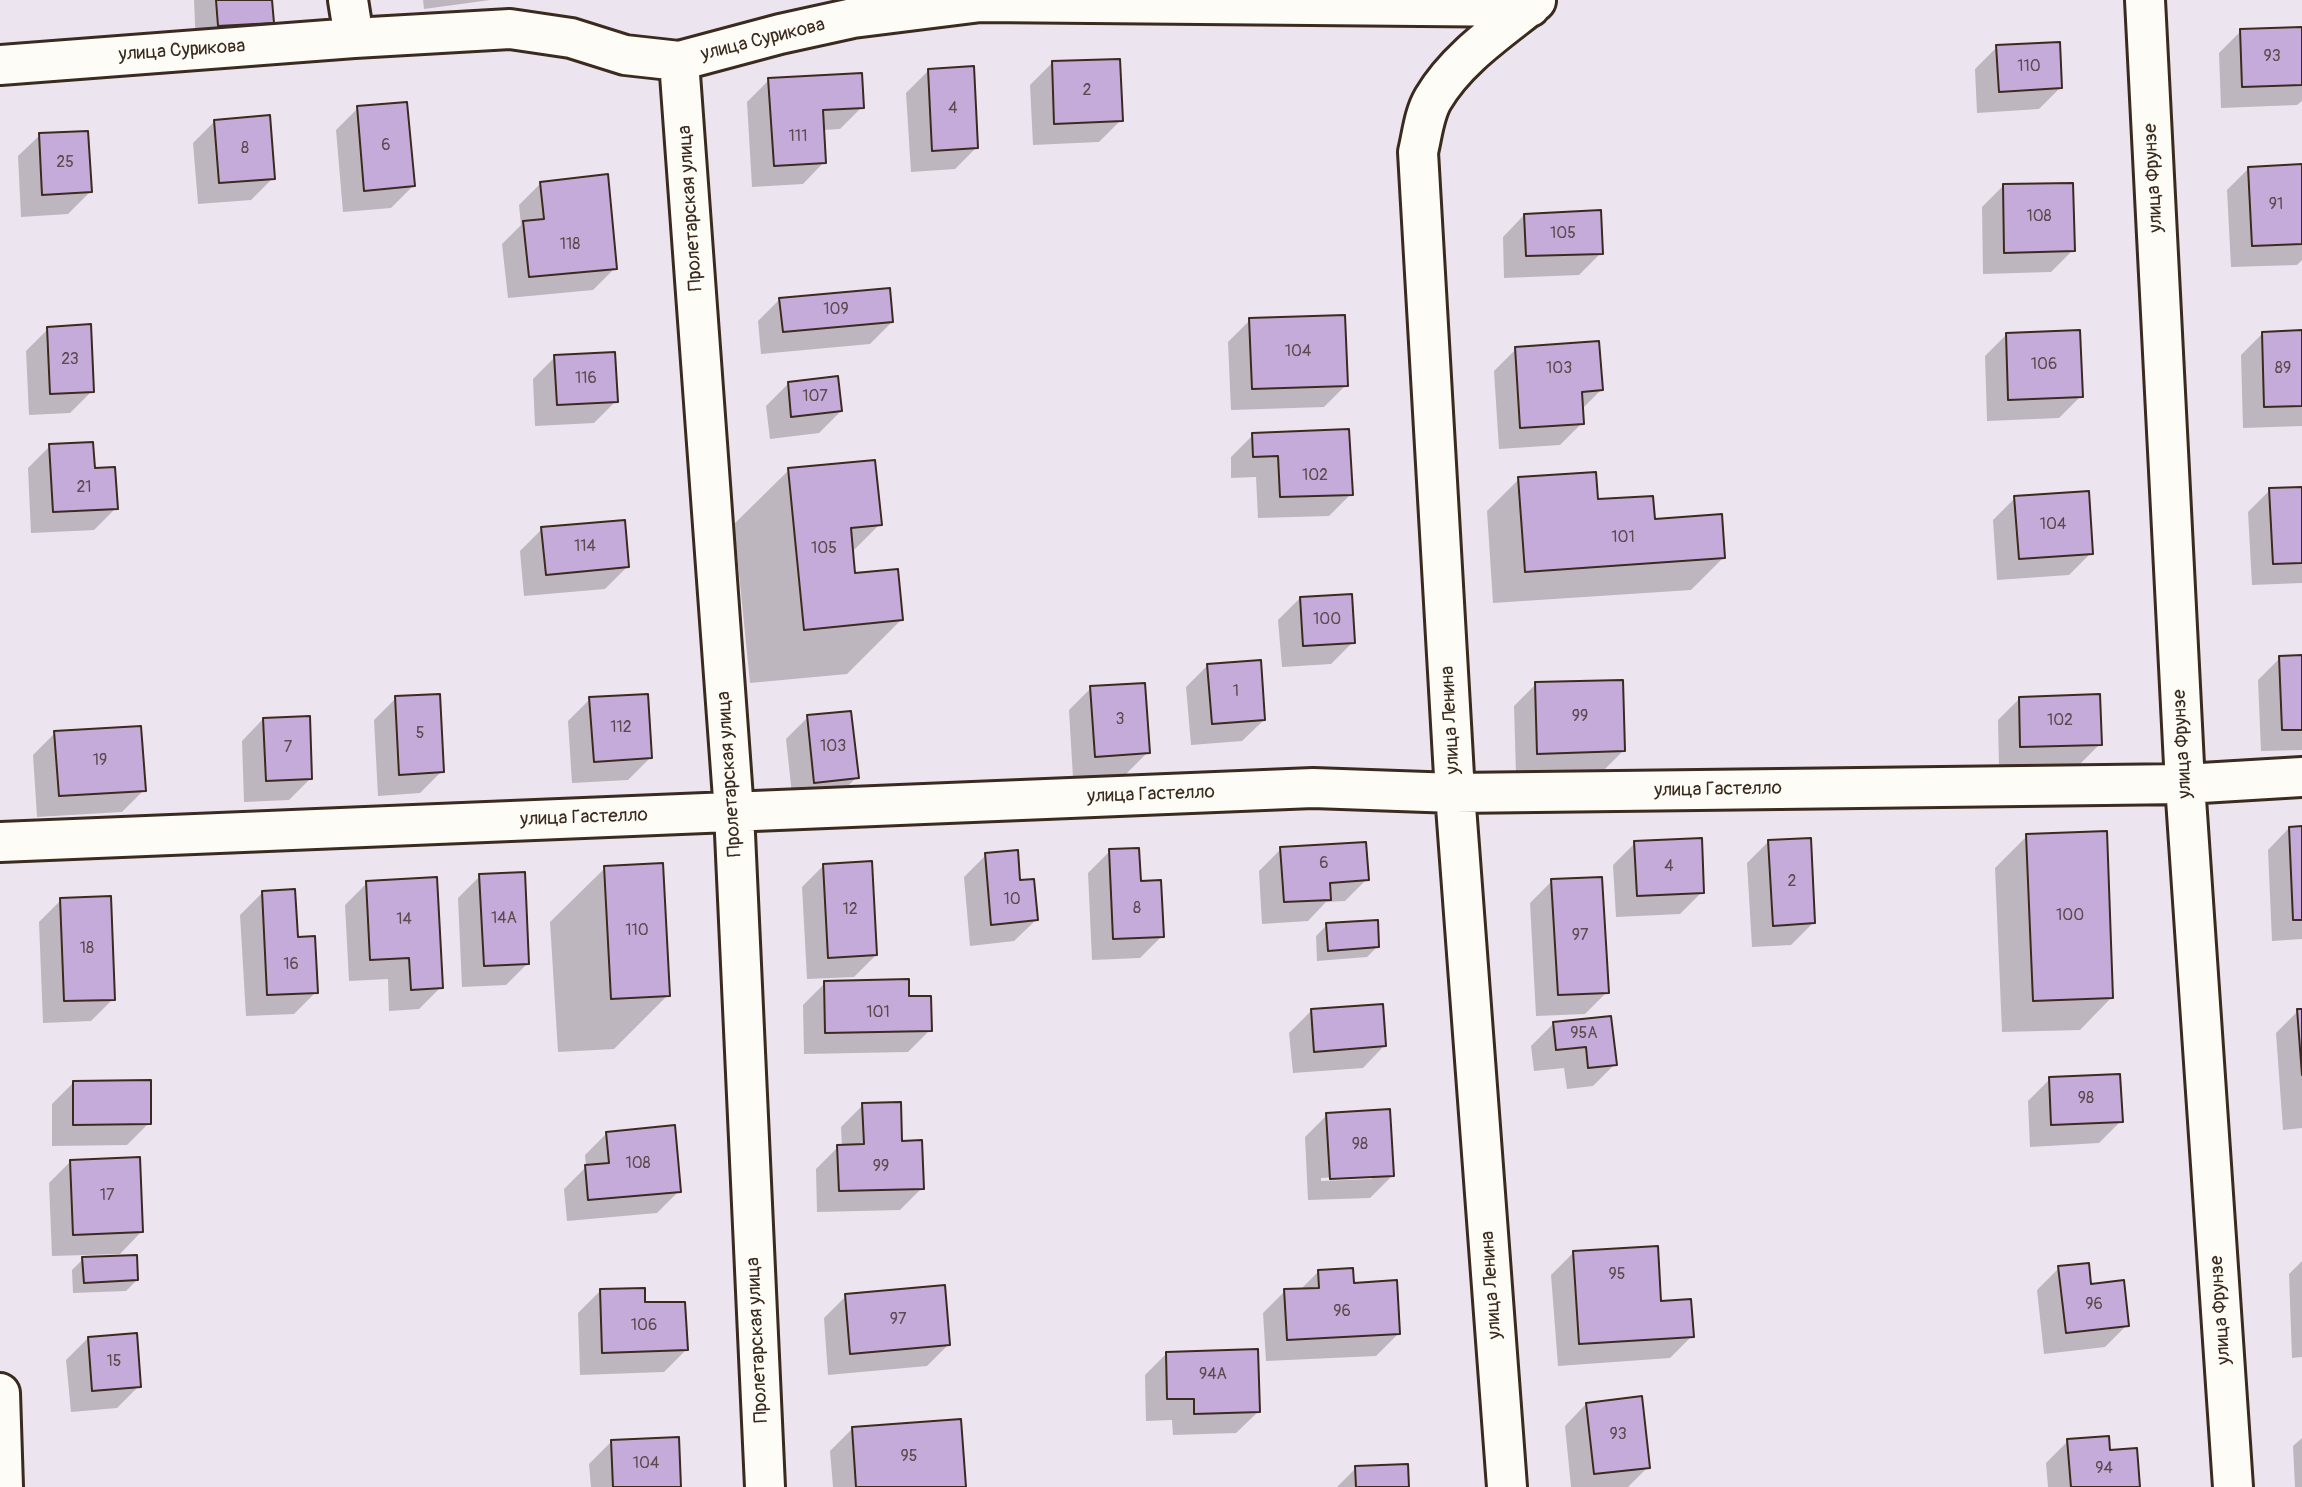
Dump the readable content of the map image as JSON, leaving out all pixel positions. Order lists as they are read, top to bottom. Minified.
{"streets":{"street":["улица Сурикова","улица Фрунзе","Пролетарская улица","улица Ленина","улица Гастелло"]},"crossings":[["улица Сурикова","Пролетарская улица"],["улица Сурикова","улица Ленина"],["улица Фрунзе","улица Гастелло"],["Пролетарская улица","улица Гастелло"],["улица Ленина","улица Гастелло"]],"house_numbers":["93","110","2","4","111","6","8","25","91","108","105","118","109","104","23","106","103","89","116","107","102","21","104","101","114","105","100","1","99","3","102","112","5","103","7","19","6","4","2","10","8","12","100","14А","14","110","97","18","16","101","95А","98","98","108","99","17","95","96","96","97","106","15","94А","93","95","104","94"]}
